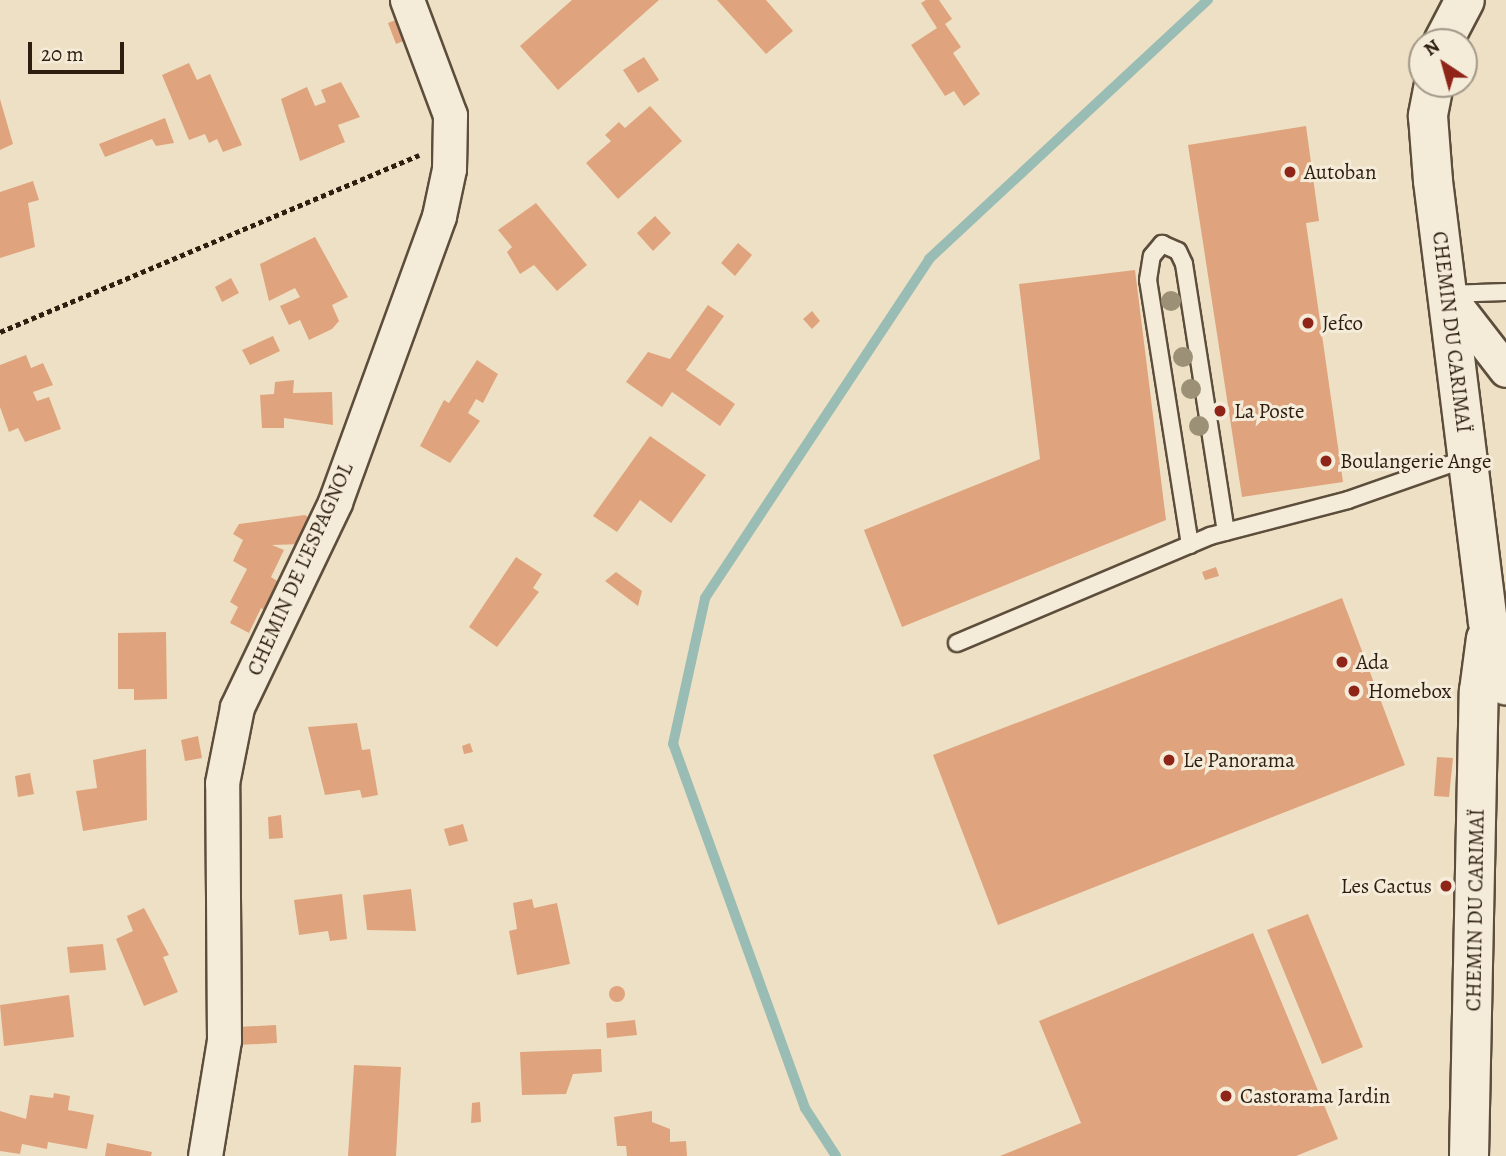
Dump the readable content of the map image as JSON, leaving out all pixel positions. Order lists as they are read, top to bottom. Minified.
{"streets":{"main road":["CHEMIN DU CARIMAÏ"],"street":["CHEMIN DE L'ESPAGNOL"]},"places":["Autoban","Jefco","La Poste","Boulangerie Ange","Ada","Homebox","Le Panorama","Les Cactus","Castorama Jardin"],"scale_bar":"20 m","north":"top left"}
